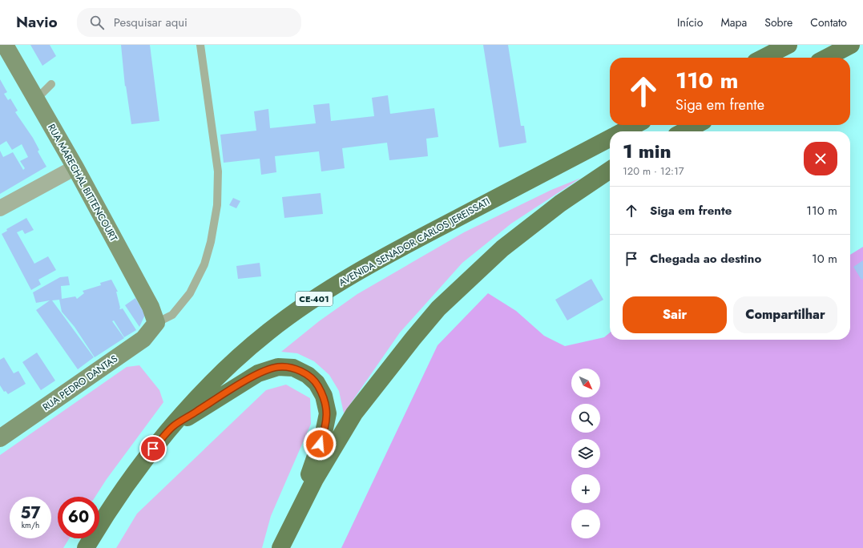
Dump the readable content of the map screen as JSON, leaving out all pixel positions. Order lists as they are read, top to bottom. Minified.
{"streets":{"main road":["RUA MARECHAL BITTENCOURT","AVENIDA SENADOR CARLOS JEREISSATI","CE-401","RUA PEDRO DANTAS"]},"crossings":[["RUA MARECHAL BITTENCOURT","RUA PEDRO DANTAS"]],"north":"bottom right","page":{"header":"Navio","search":"Pesquisar aqui","nav":["Início","Mapa","Sobre","Contato"],"turn":["110 m","Siga em frente"],"heading":["1 min","120 m · 12:17"],"list":[{"name":"Siga em frente","value":"110 m"},{"name":"Chegada ao destino","value":"10 m"}],"buttons":["Sair","Compartilhar"],"map_buttons":["+","−"],"speed":"57 km/h","limit":"60"}}
